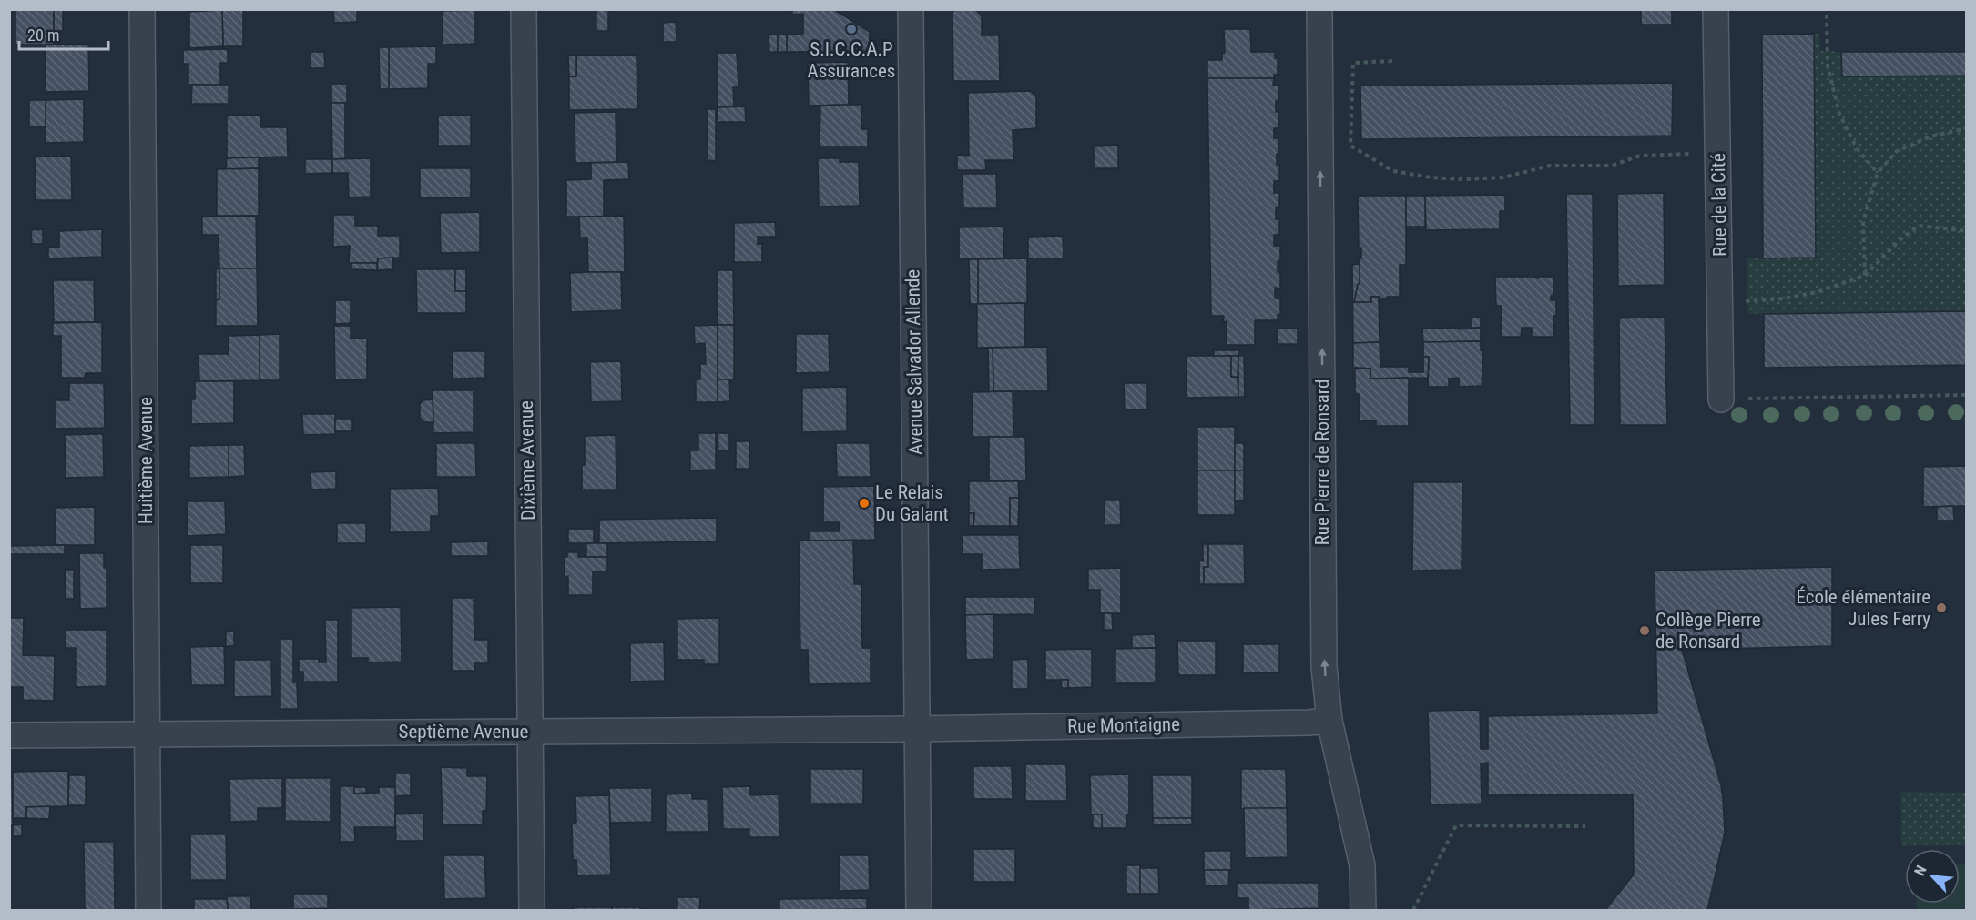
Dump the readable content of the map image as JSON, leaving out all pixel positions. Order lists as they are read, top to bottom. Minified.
{"streets":{"street":["Rue de la Cité","Avenue Salvador Allende","Huitième Avenue","Dixième Avenue","Rue Pierre de Ronsard","Rue Montaigne","Septième Avenue"]},"crossings":[["Avenue Salvador Allende","Rue Montaigne"],["Avenue Salvador Allende","Septième Avenue"],["Huitième Avenue","Septième Avenue"],["Dixième Avenue","Septième Avenue"],["Rue Pierre de Ronsard","Rue Montaigne"],["Rue Montaigne","Septième Avenue"]],"one_way":["Rue Pierre de Ronsard"],"places":["S.I.C.C.A.P Assurances","Le Relais Du Galant","École élémentaire Jules Ferry","Collège Pierre de Ronsard"],"scale_bar":"20 m","north":"top left"}
